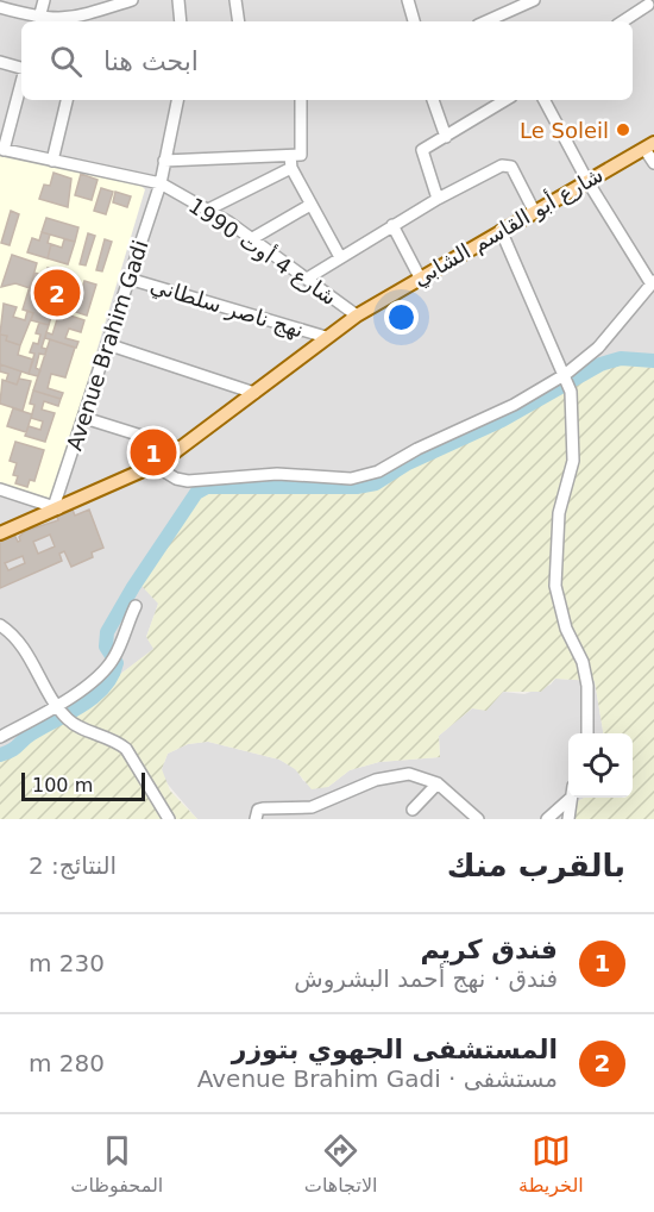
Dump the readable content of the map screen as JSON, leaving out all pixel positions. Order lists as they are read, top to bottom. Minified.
{"streets":{"main road":["شارع أبو القاسم الشابي"],"street":["شارع 4 أوت 1990","نهج ناصر سلطاني","Avenue Brahim Gadi"]},"crossings":[["شارع أبو القاسم الشابي","شارع 4 أوت 1990"],["شارع أبو القاسم الشابي","نهج ناصر سلطاني"],["شارع أبو القاسم الشابي","Avenue Brahim Gadi"],["شارع 4 أوت 1990","Avenue Brahim Gadi"],["نهج ناصر سلطاني","Avenue Brahim Gadi"]],"places":["Le Soleil"],"scale_bar":"100 m","page":{"search":"ابحث هنا","pins":["2","1"],"scale":"100 m","heading":["بالقرب منك","النتائج: 2"],"list":[{"mark":"1","name":"فندق كريم","note":"فندق · نهج أحمد البشروش","value":"230 m"},{"mark":"2","name":"المستشفى الجهوي بتوزر","note":"مستشفى · Avenue Brahim Gadi","value":"280 m"}],"nav":["الخريطة","الاتجاهات","المحفوظات"]}}
